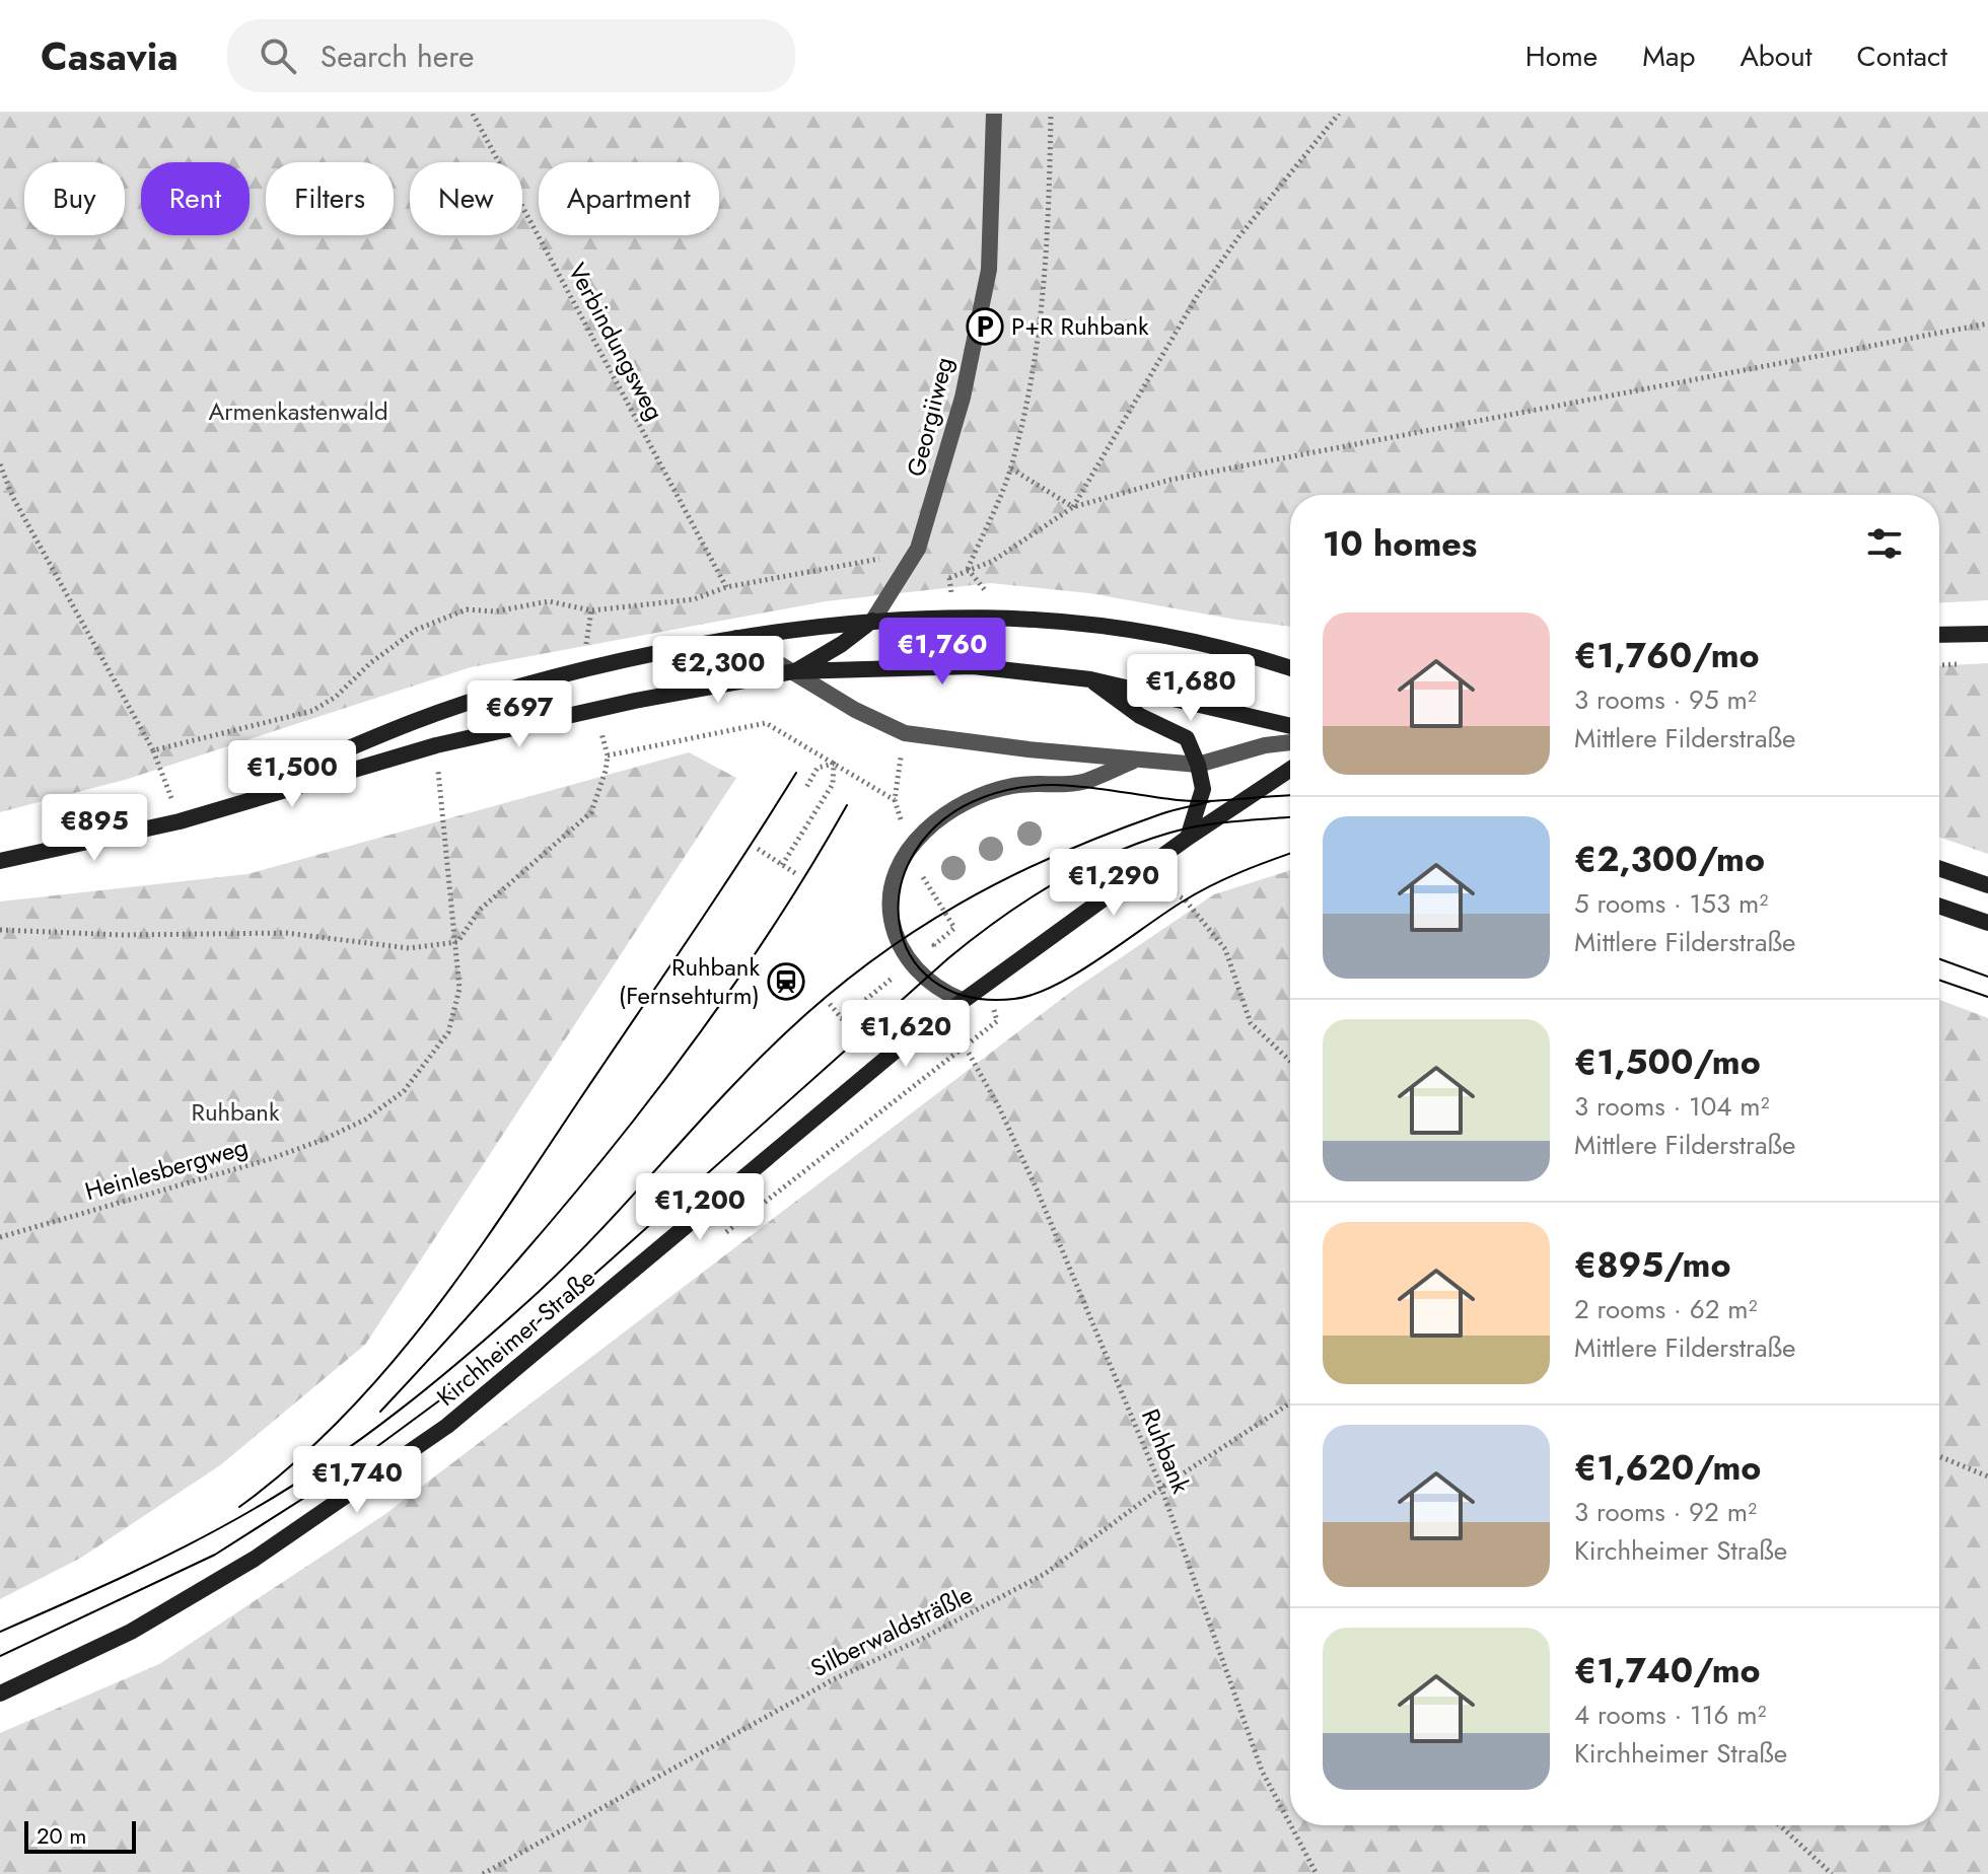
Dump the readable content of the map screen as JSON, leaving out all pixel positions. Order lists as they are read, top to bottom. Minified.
{"streets":{"main road":["Kirchheimer Straße"],"street":["Georgiiweg"],"path":["Verbindungsweg","Heinlesbergweg","Ruhbank","Silberwaldsträßle"]},"crossings":[["Ruhbank","Silberwaldsträßle"]],"parks":["Armenkastenwald","Ruhbank"],"places":{"parking":["P+R Ruhbank"],"station":["Ruhbank (Fernsehturm)"]},"scale_bar":"20 m","page":{"header":"Casavia","search":"Search here","nav":["Home","Map","About","Contact"],"chip":["Buy","Rent","Filters","New","Apartment"],"heading":"10 homes","list":[{"name":"€1,760/mo","note":"3 rooms · 95 m² · Mittlere Filderstraße"},{"name":"€2,300/mo","note":"5 rooms · 153 m² · Mittlere Filderstraße"},{"name":"€1,500/mo","note":"3 rooms · 104 m² · Mittlere Filderstraße"},{"name":"€895/mo","note":"2 rooms · 62 m² · Mittlere Filderstraße"},{"name":"€1,620/mo","note":"3 rooms · 92 m² · Kirchheimer Straße"},{"name":"€1,740/mo","note":"4 rooms · 116 m² · Kirchheimer Straße"}],"price":["€1,760","€2,300","€1,680","€697","€1,500","€895","€1,290","€1,620","€1,200","€1,740"],"scale":"20 m"}}
